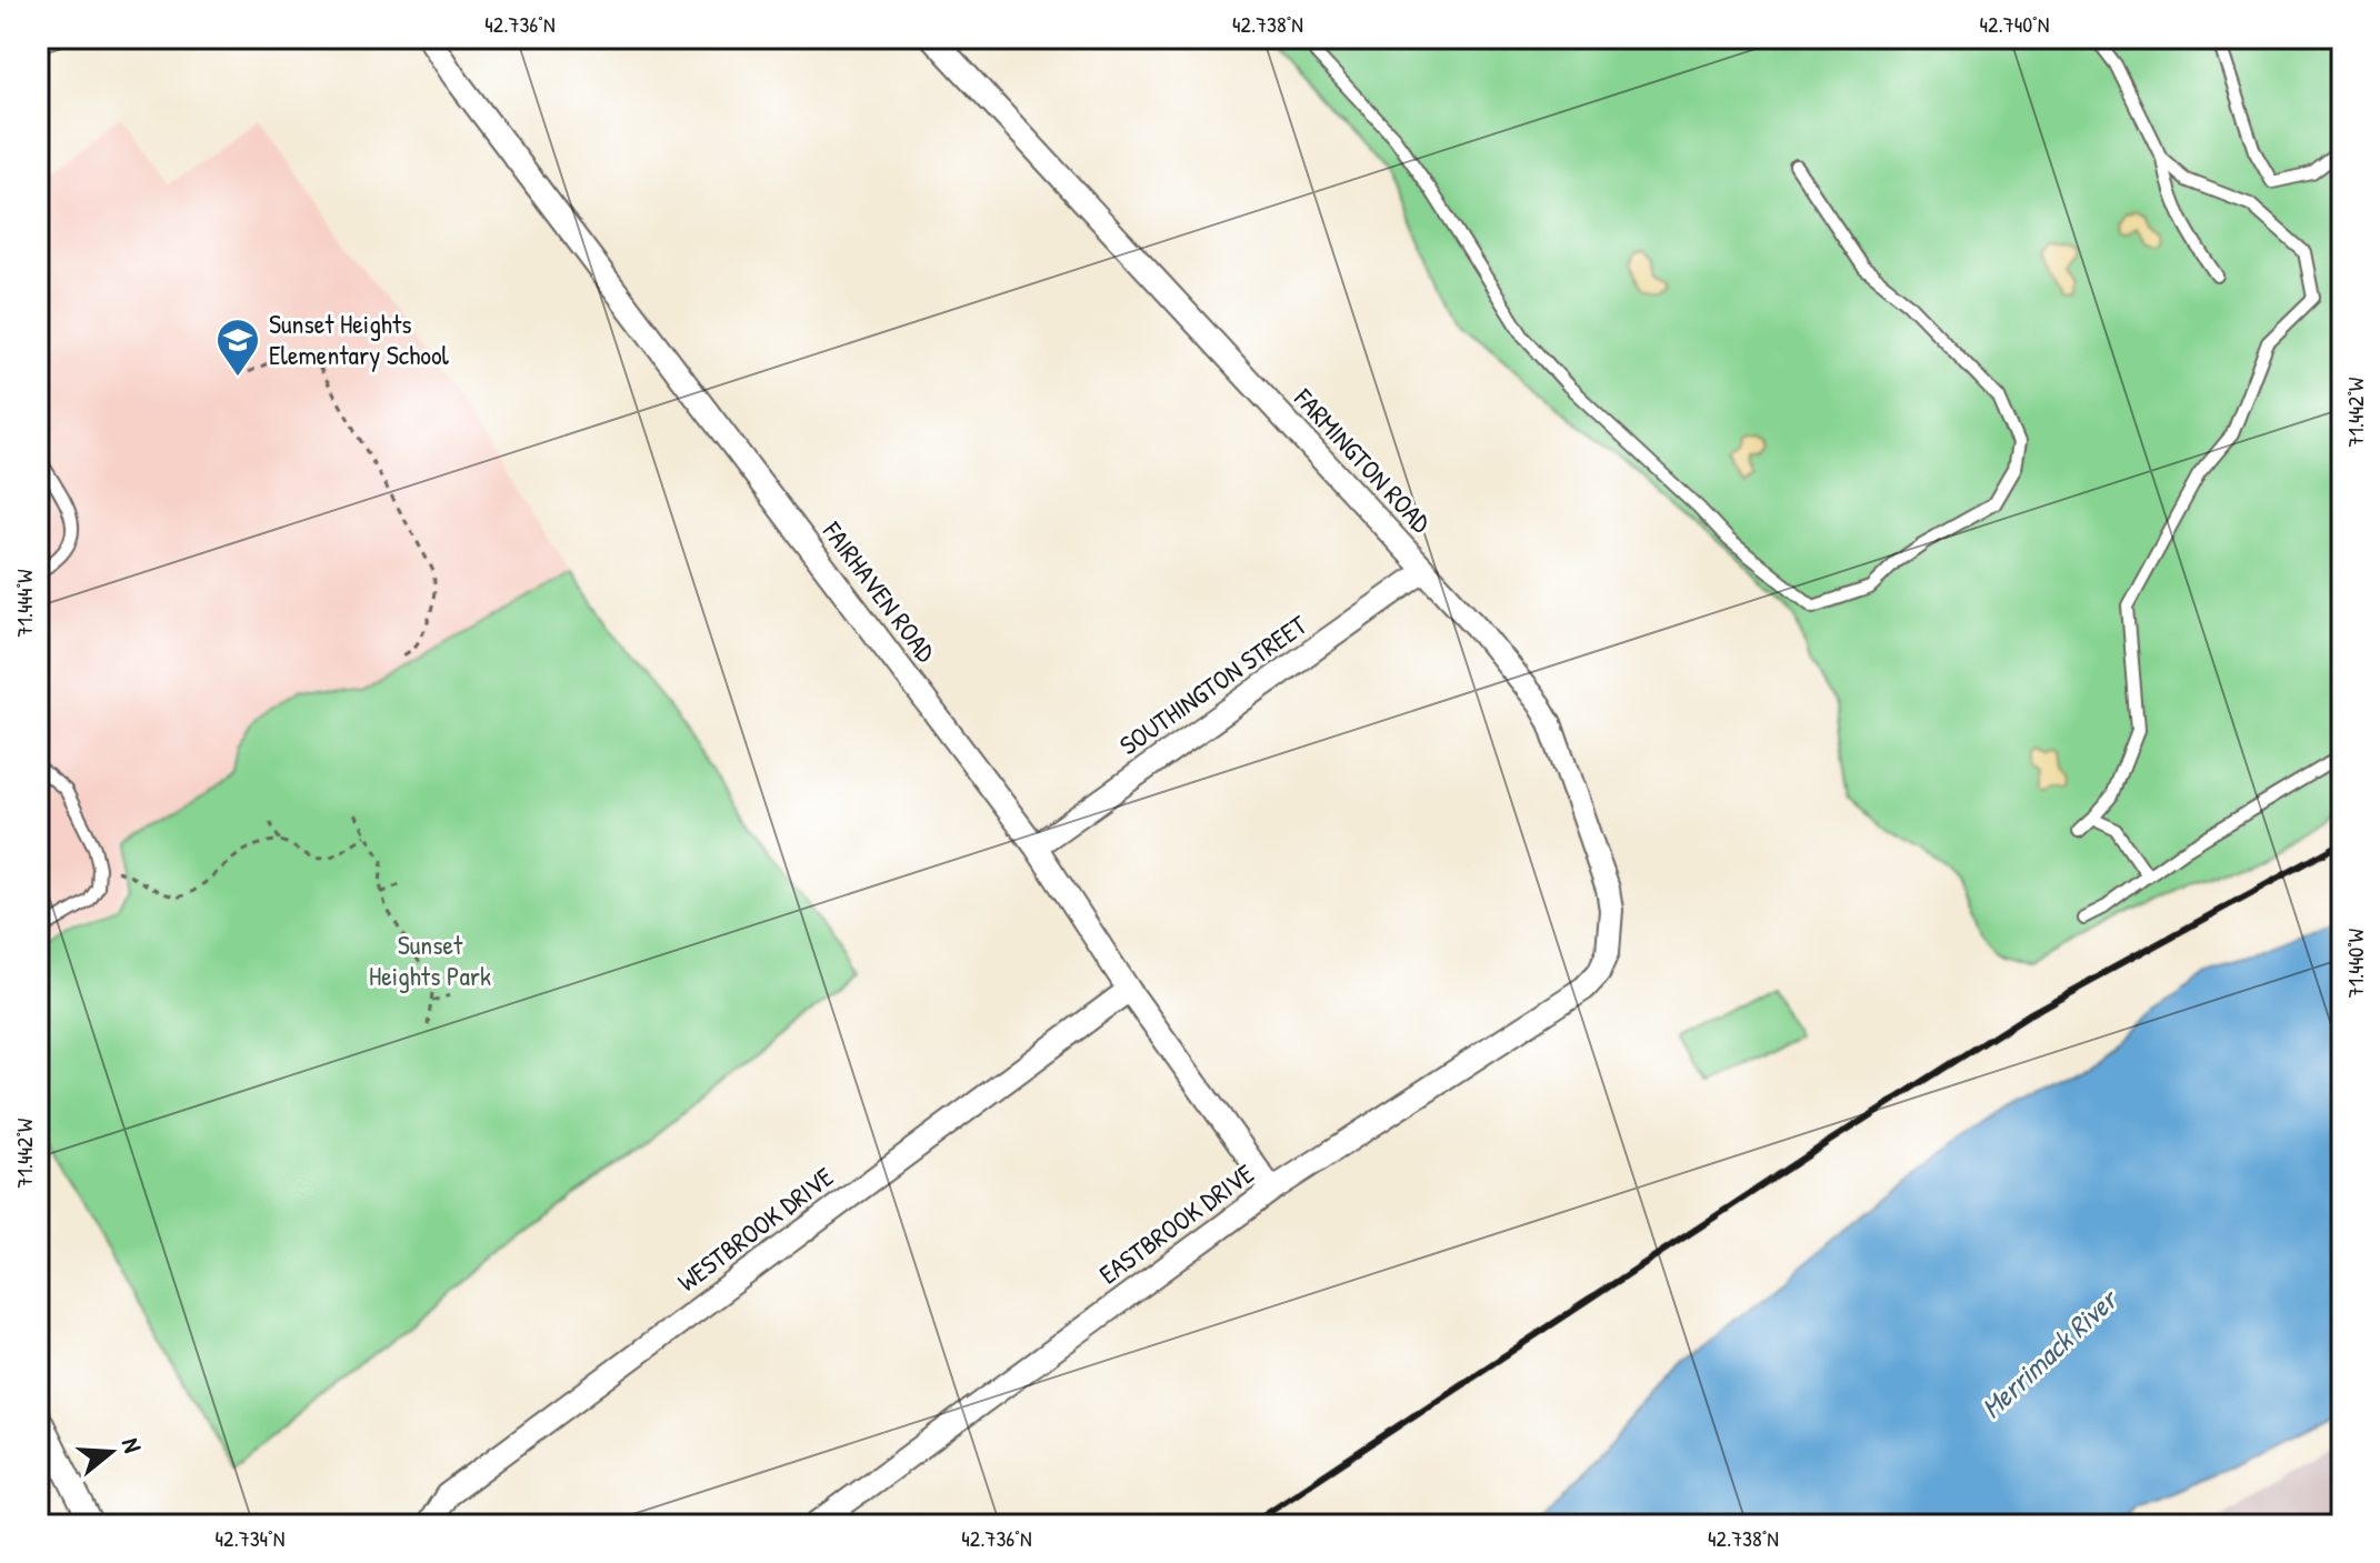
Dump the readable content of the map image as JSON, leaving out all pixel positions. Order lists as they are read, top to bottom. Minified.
{"streets":{"street":["FARMINGTON ROAD","FAIRHAVEN ROAD","SOUTHINGTON STREET","EASTBROOK DRIVE","WESTBROOK DRIVE"]},"crossings":[["FARMINGTON ROAD","SOUTHINGTON STREET"],["FARMINGTON ROAD","EASTBROOK DRIVE"],["FAIRHAVEN ROAD","SOUTHINGTON STREET"],["FAIRHAVEN ROAD","EASTBROOK DRIVE"],["FAIRHAVEN ROAD","WESTBROOK DRIVE"]],"water":["Merrimack River"],"parks":["Sunset Heights Park"],"places":{"school or university":["Sunset Heights Elementary School"]},"north":"right","coordinates":["42.736°N","42.738°N","42.740°N","71.442°W","71.444°W","71.440°W","42.734°N"]}
